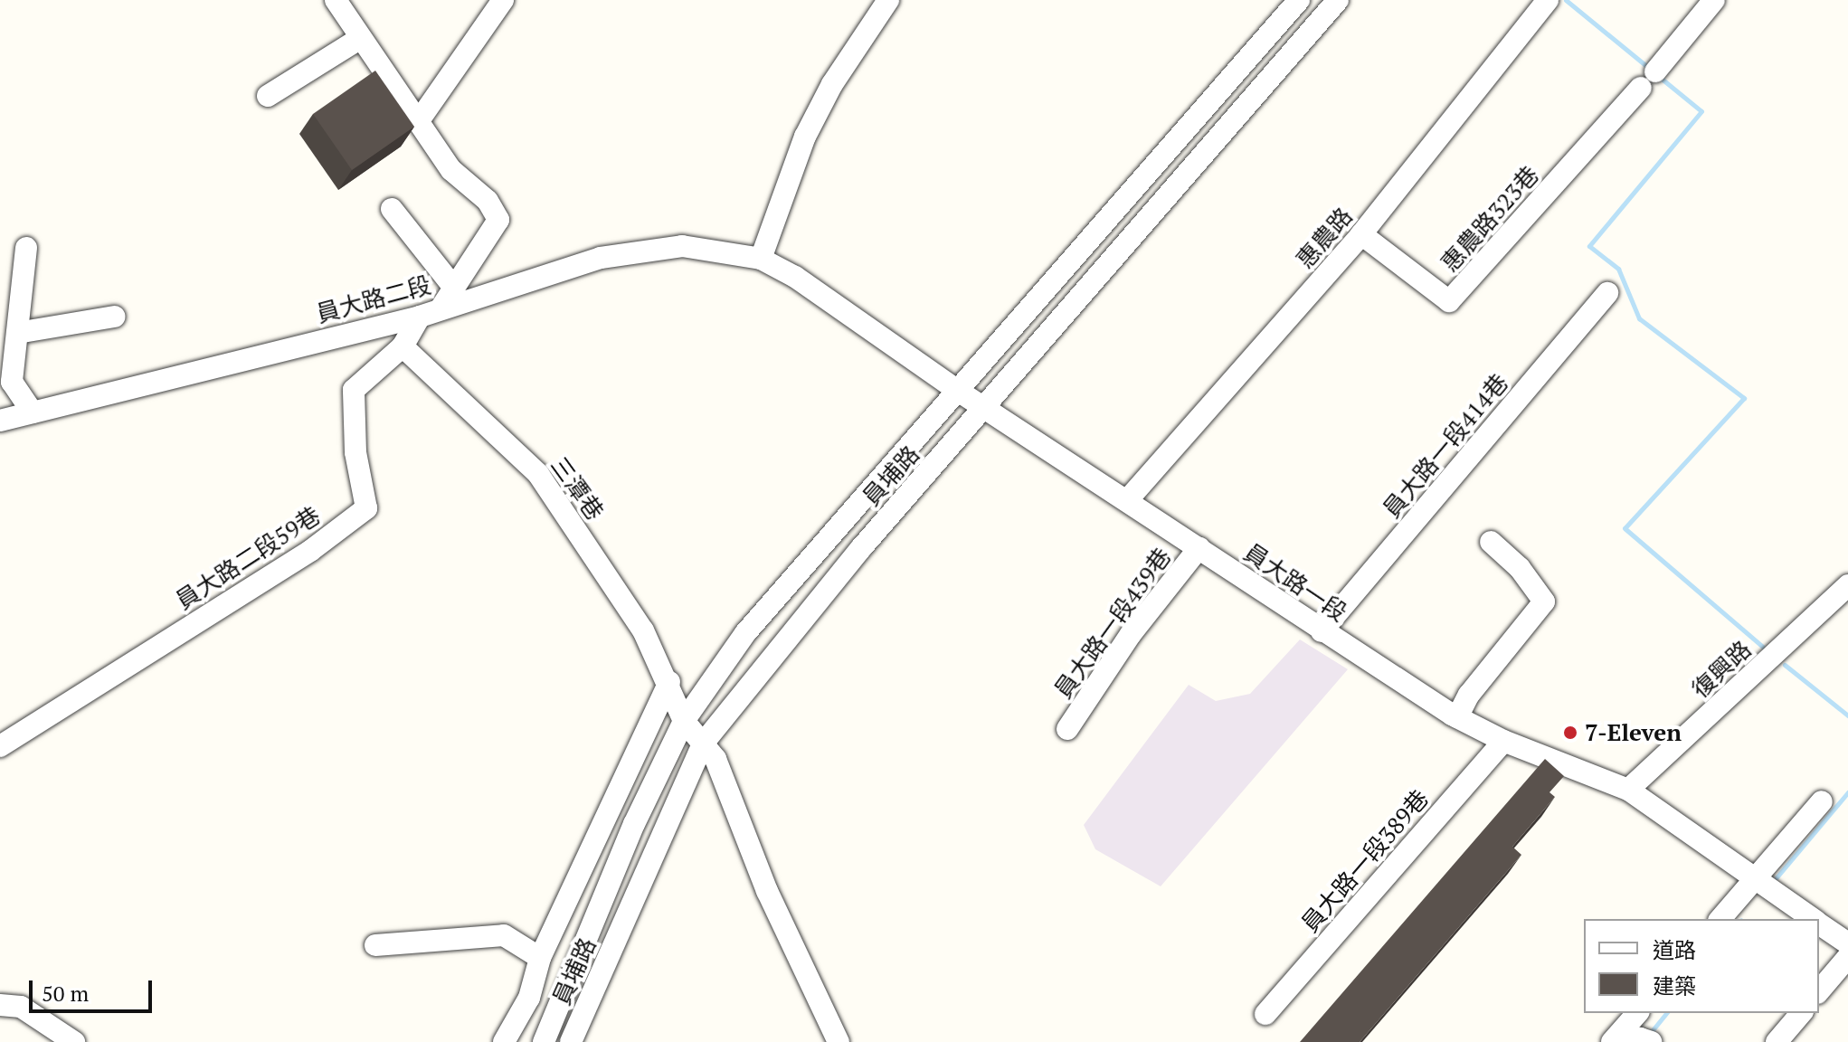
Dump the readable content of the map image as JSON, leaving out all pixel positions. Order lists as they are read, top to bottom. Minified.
{"streets":{"street":["惠農路323巷","惠農路","員大路二段","員大路一段414巷","員埔路","三潭巷","員大路二段59巷","員大路一段","員大路一段439巷","復興路","員大路一段389巷"]},"crossings":[["惠農路323巷","惠農路"],["惠農路","員大路一段"],["員大路二段","員大路一段"],["員大路一段414巷","員大路一段"],["員埔路","三潭巷"],["員埔路","員大路一段"],["三潭巷","員大路二段59巷"],["員大路一段","員大路一段439巷"],["員大路一段","復興路"],["員大路一段","員大路一段389巷"]],"places":["7-Eleven"],"legend":["道路","建築"],"scale_bar":"50 m"}
